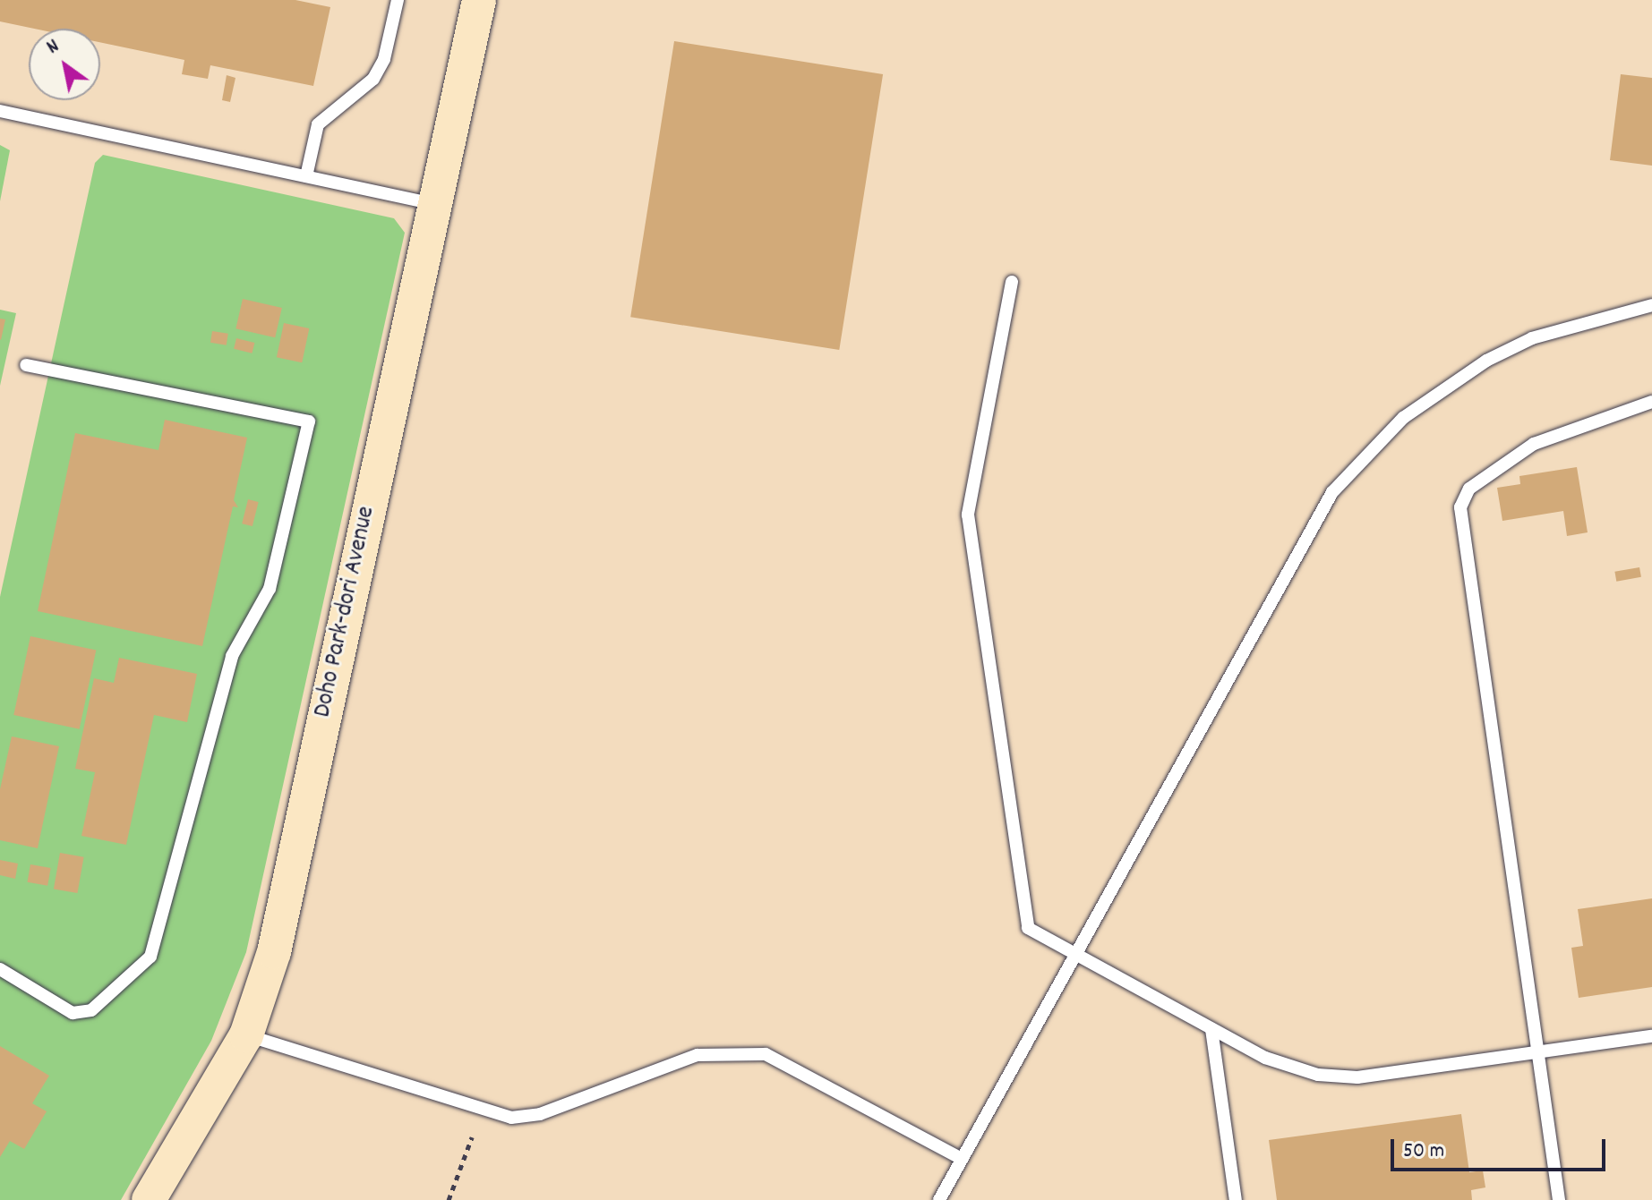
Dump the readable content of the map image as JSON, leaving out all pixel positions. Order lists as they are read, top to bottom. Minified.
{"streets":{"street":["Doho Park-dori Avenue"]},"scale_bar":"50 m","north":"top left"}
